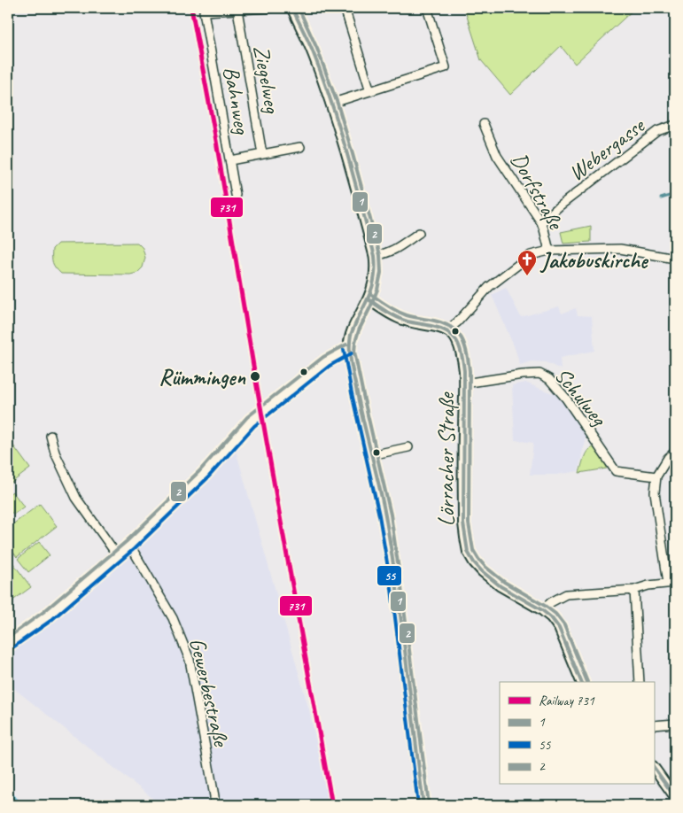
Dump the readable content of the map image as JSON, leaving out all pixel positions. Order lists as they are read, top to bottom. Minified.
{"streets":{"street":["Ziegelweg","Bahnweg","Webergasse","Dorfstraße","Schulweg","Lörracher Straße","Gewerbestraße"]},"crossings":[["Ziegelweg","Bahnweg"],["Webergasse","Dorfstraße"],["Dorfstraße","Lörracher Straße"],["Schulweg","Lörracher Straße"]],"places":{"church":["Jakobuskirche"],"other":["Rümmingen"]},"lines":["rail line 731","transit line 1","transit line 2","transit line 55"],"legend":["Railway 731","1","55","2"]}
